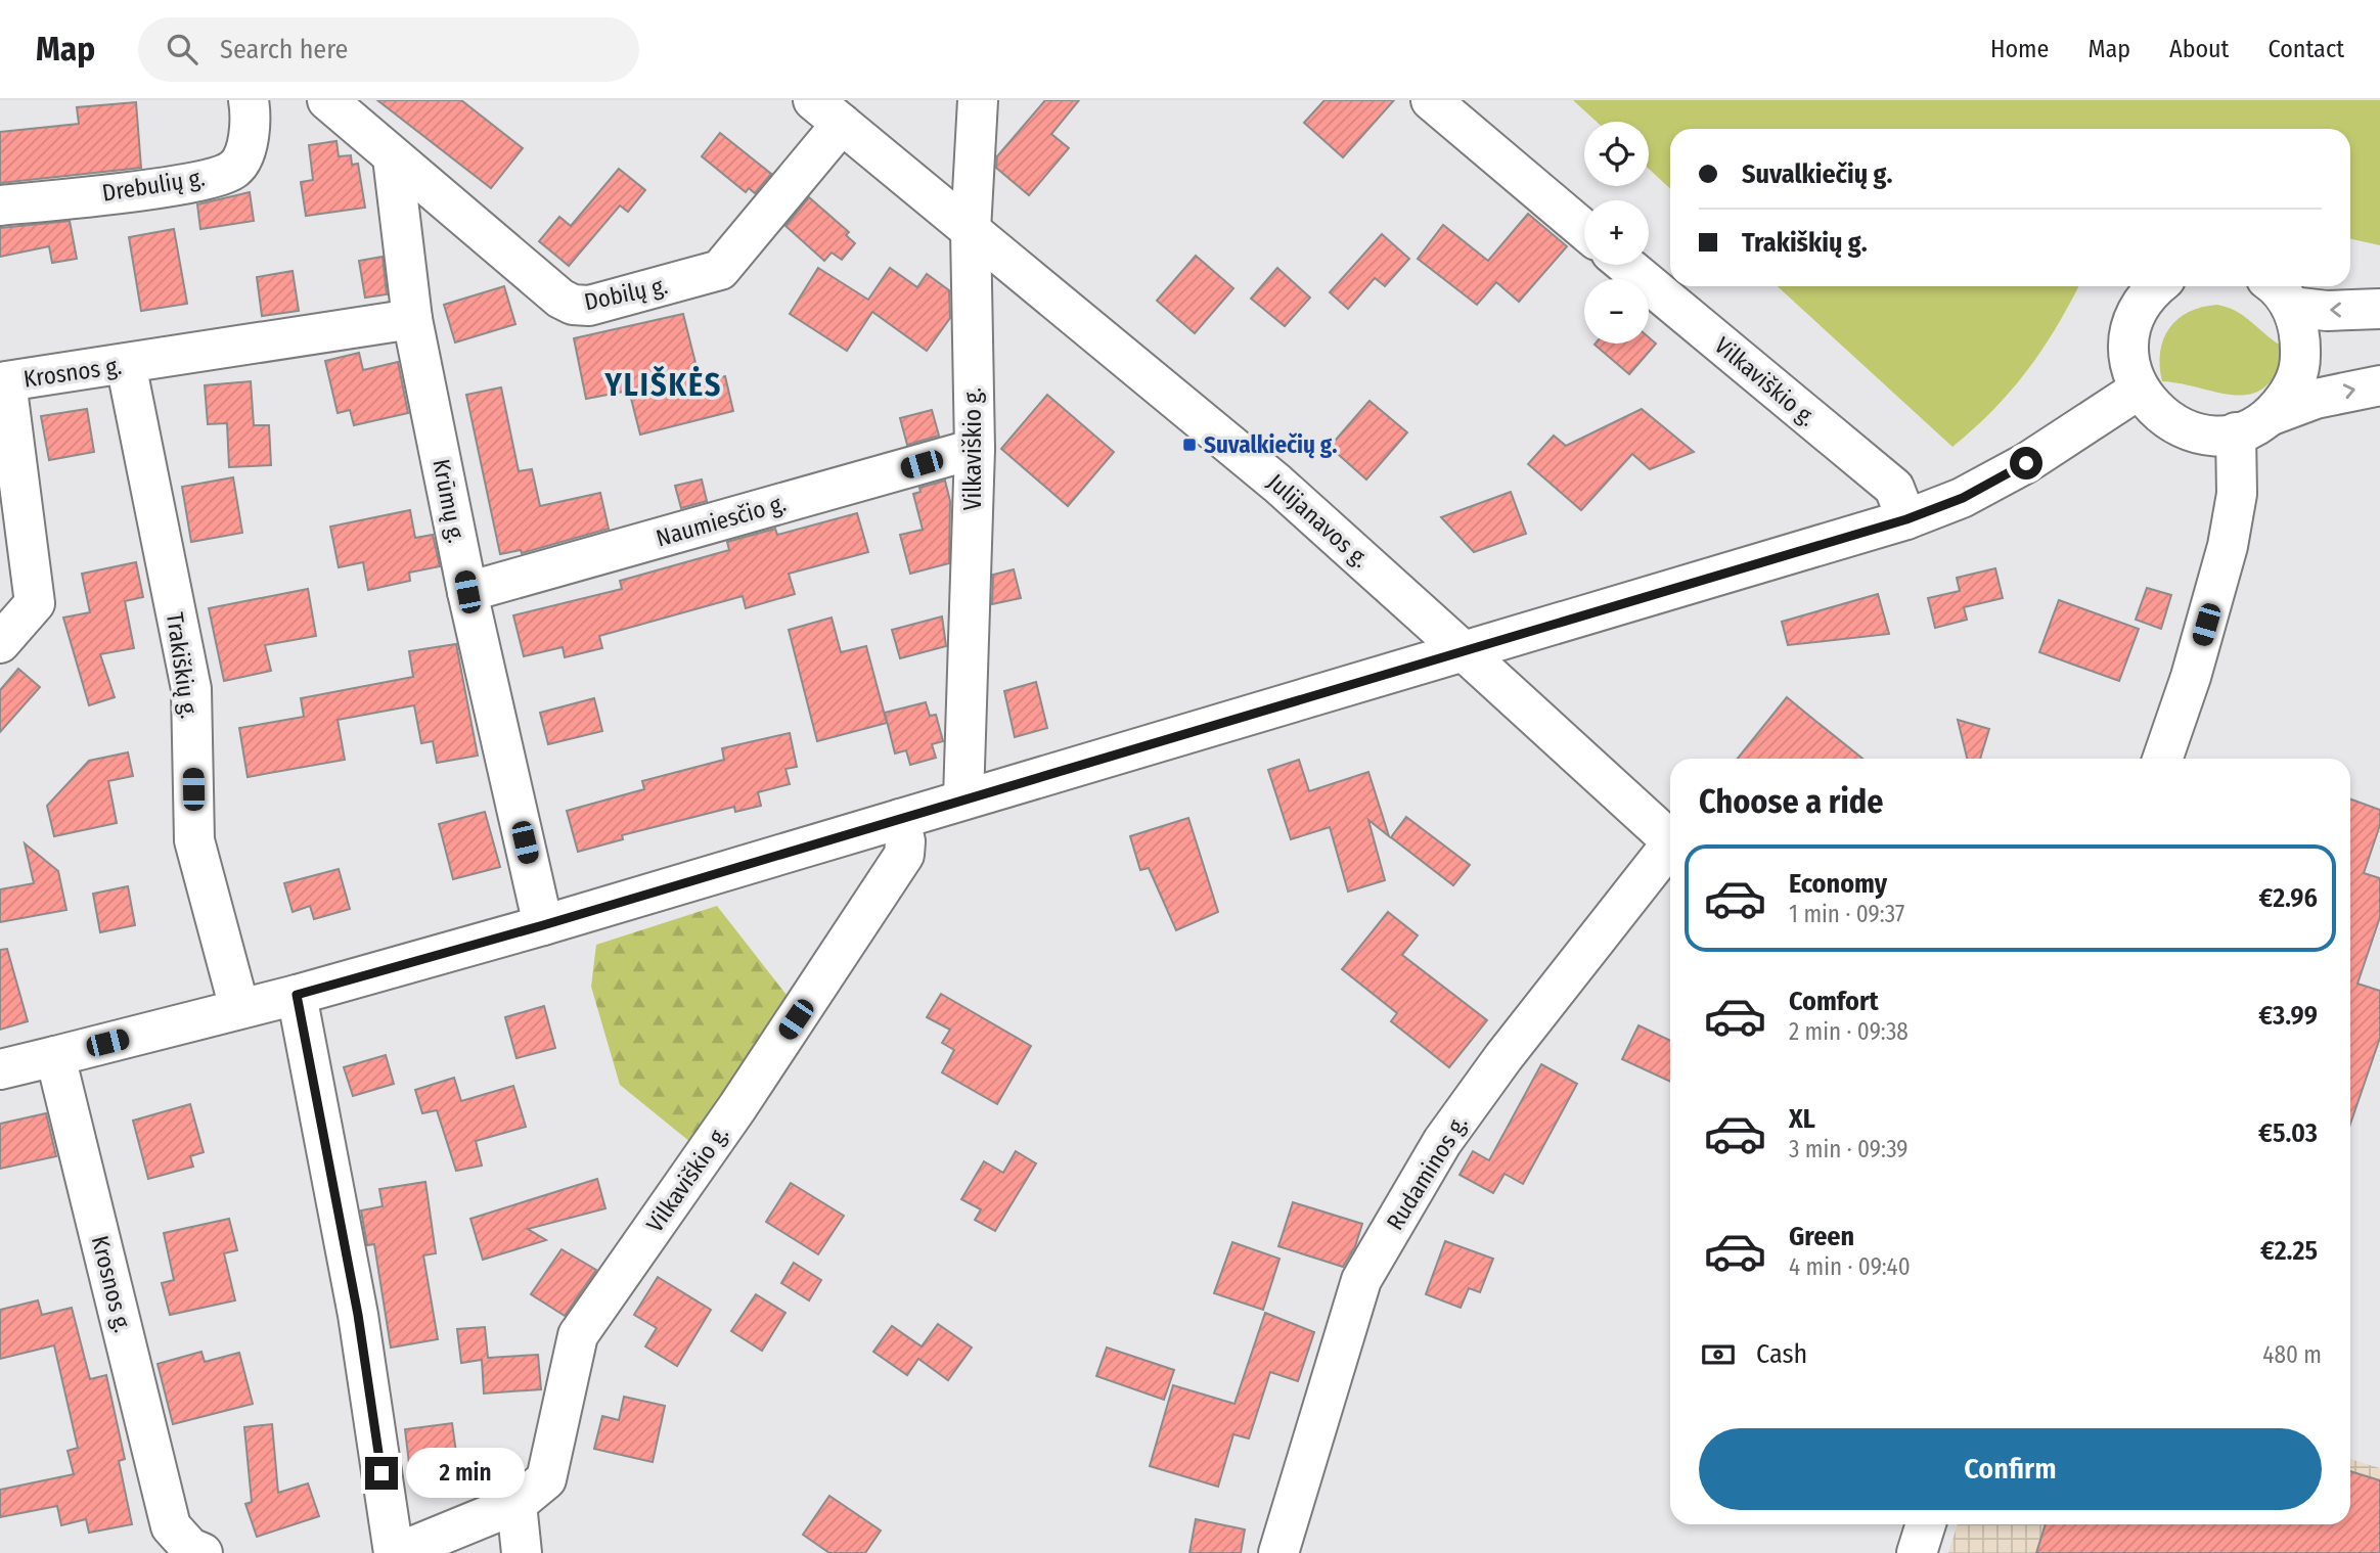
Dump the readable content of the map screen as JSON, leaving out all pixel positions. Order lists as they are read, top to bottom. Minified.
{"streets":{"street":["Drebulių g.","Dobilų g.","Krosnos g.","Vilkaviškio g.","Krūmų g.","Naumiesčio g.","Julijanavos g.","Trakiškių g.","Rudaminos g."]},"crossings":[["Dobilų g.","Krūmų g."],["Dobilų g.","Julijanavos g."],["Krosnos g.","Krūmų g."],["Krosnos g.","Trakiškių g."],["Vilkaviškio g.","Naumiesčio g."],["Vilkaviškio g.","Julijanavos g."],["Krūmų g.","Naumiesčio g."]],"districts":["YLIŠKĖS"],"places":{"transit":["Suvalkiečių g."]},"page":{"header":"Map","search":"Search here","nav":["Home","Map","About","Contact"],"map_buttons":["+","−"],"banner":["Suvalkiečių g.","Trakiškių g."],"heading":"Choose a ride","list":[{"name":"Economy","note":"1 min · 09:37","value":"€2.96"},{"name":"Comfort","note":"2 min · 09:38","value":"€3.99"},{"name":"XL","note":"3 min · 09:39","value":"€5.03"},{"name":"Green","note":"4 min · 09:40","value":"€2.25"}],"pay":["Cash","480 m"],"buttons":"Confirm","bubble":"2 min"}}
